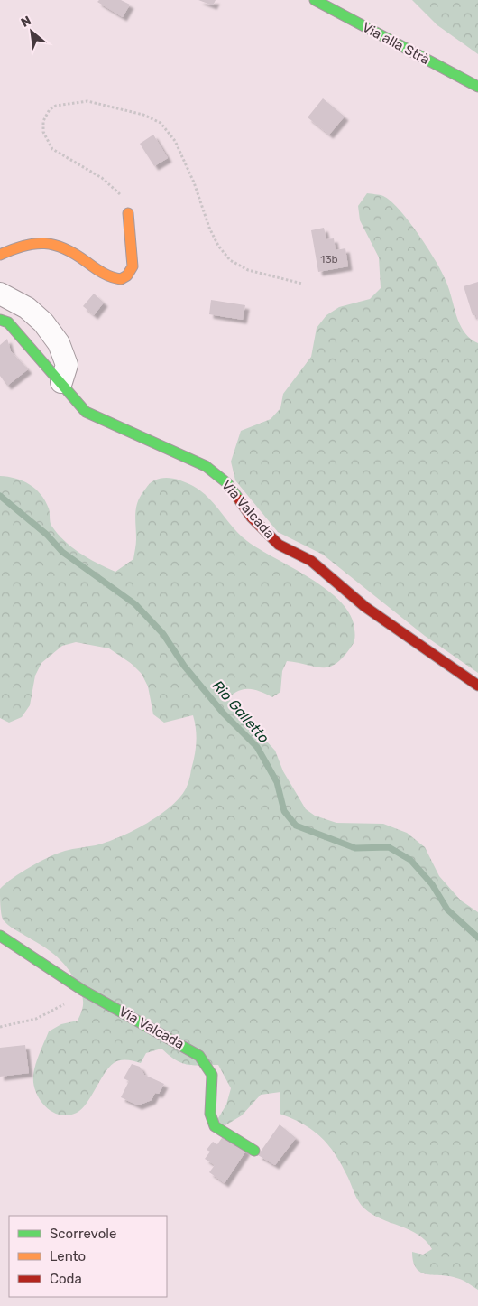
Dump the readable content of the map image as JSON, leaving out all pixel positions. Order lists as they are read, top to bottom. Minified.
{"streets":{"street":["Via alla Strà","Via Valcada"]},"water":["Rio Galletto"],"house_numbers":["13b"],"legend":["Scorrevole","Lento","Coda"],"north":"top left"}
